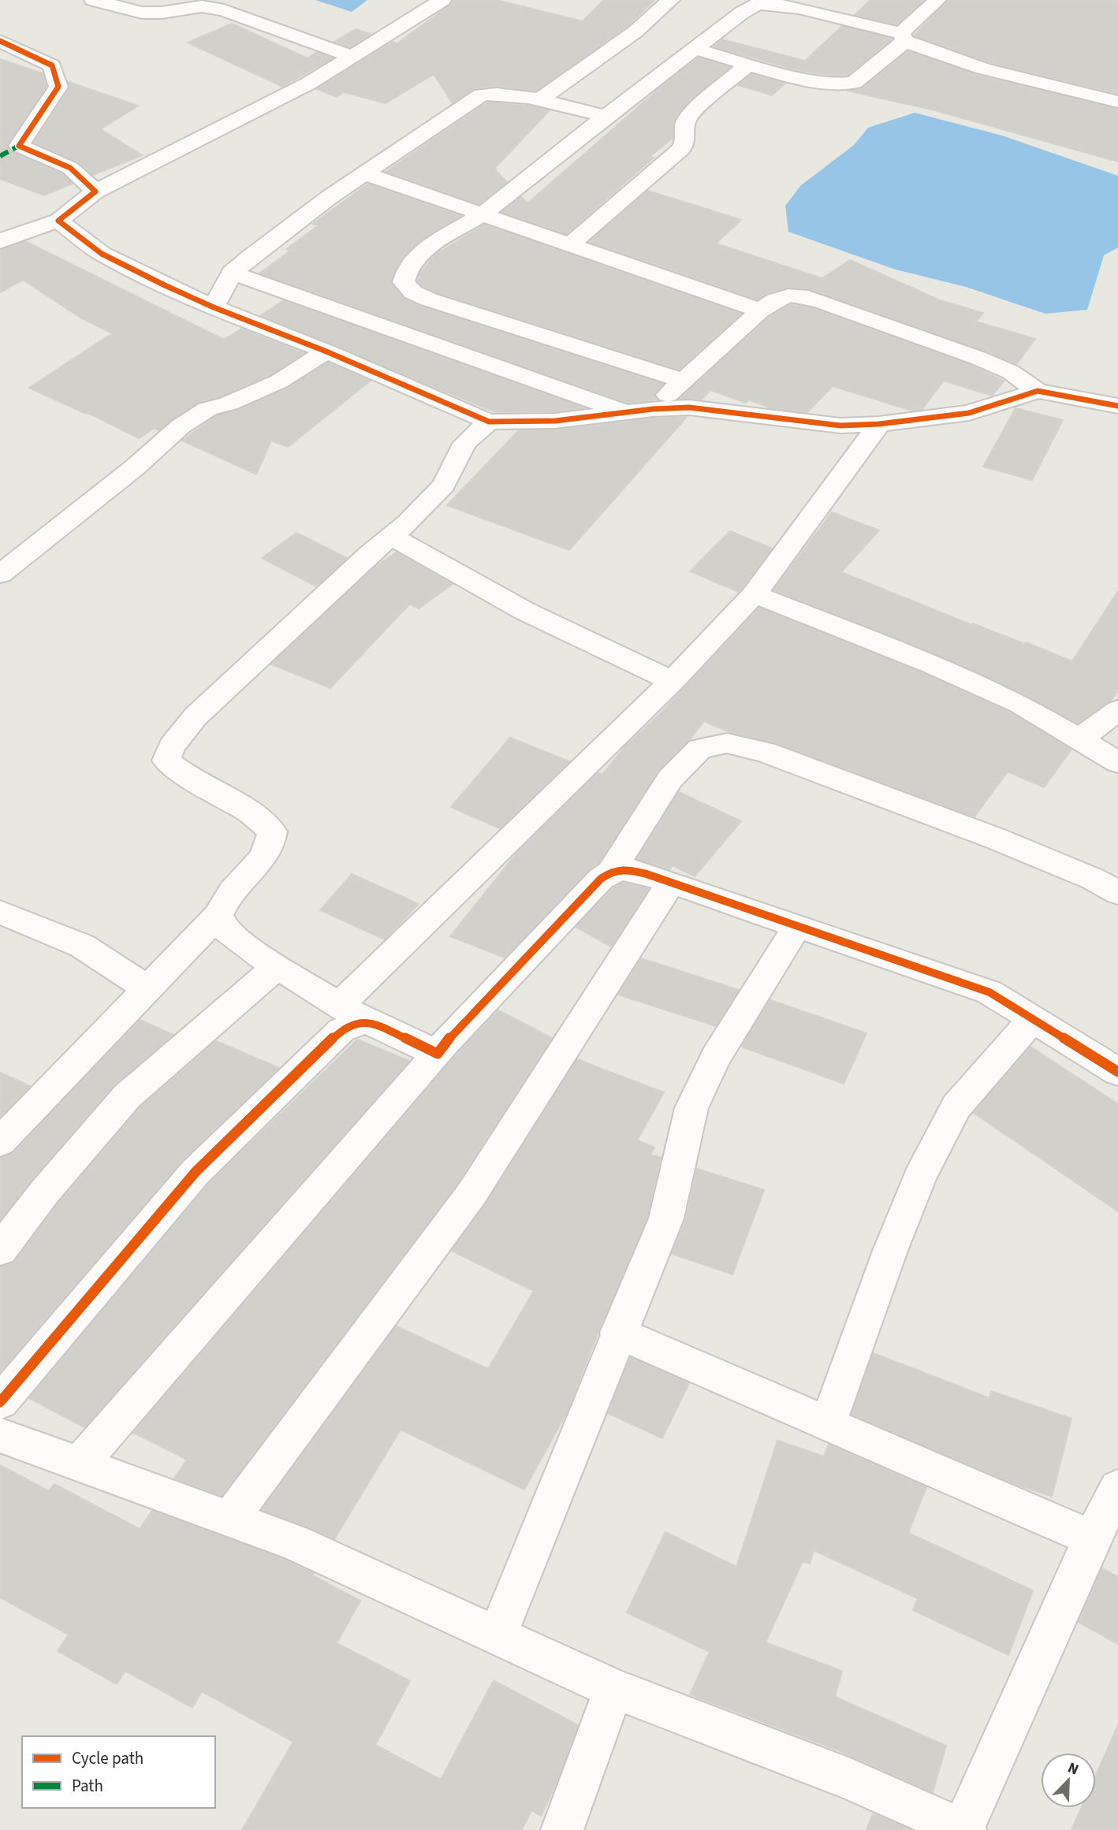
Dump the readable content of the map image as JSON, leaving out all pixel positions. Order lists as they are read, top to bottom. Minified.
{"legend":["Cycle path","Path"],"north":"top right"}
